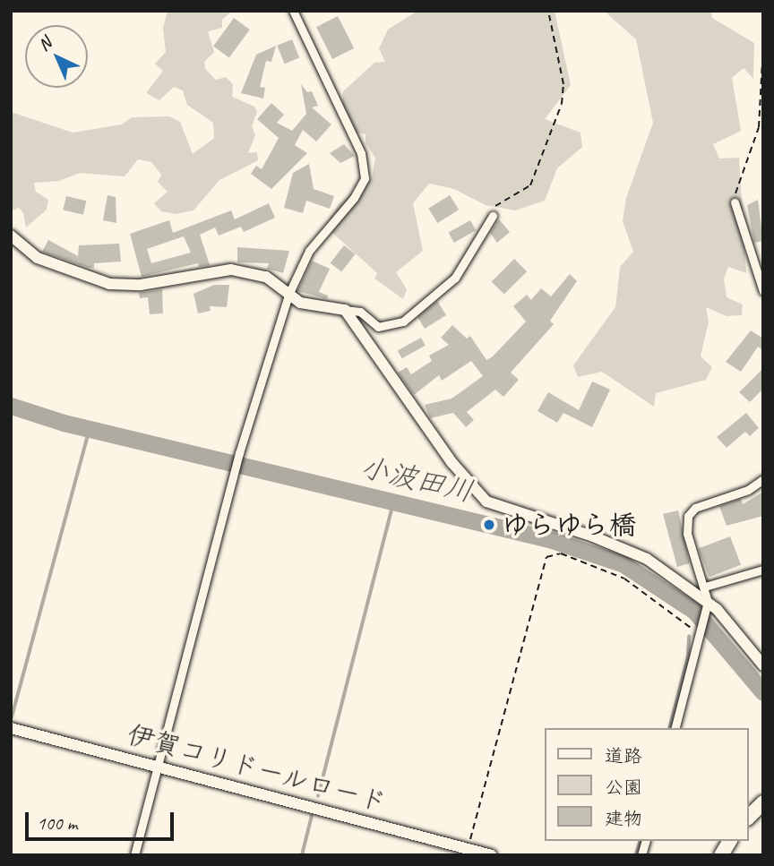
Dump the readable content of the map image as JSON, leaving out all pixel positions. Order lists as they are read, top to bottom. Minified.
{"streets":{"main road":["伊賀コリドールロード"]},"water":["小波田川"],"places":["ゆらゆら橋"],"legend":["道路","公園","建物"],"scale_bar":"100 m","north":"top left"}
